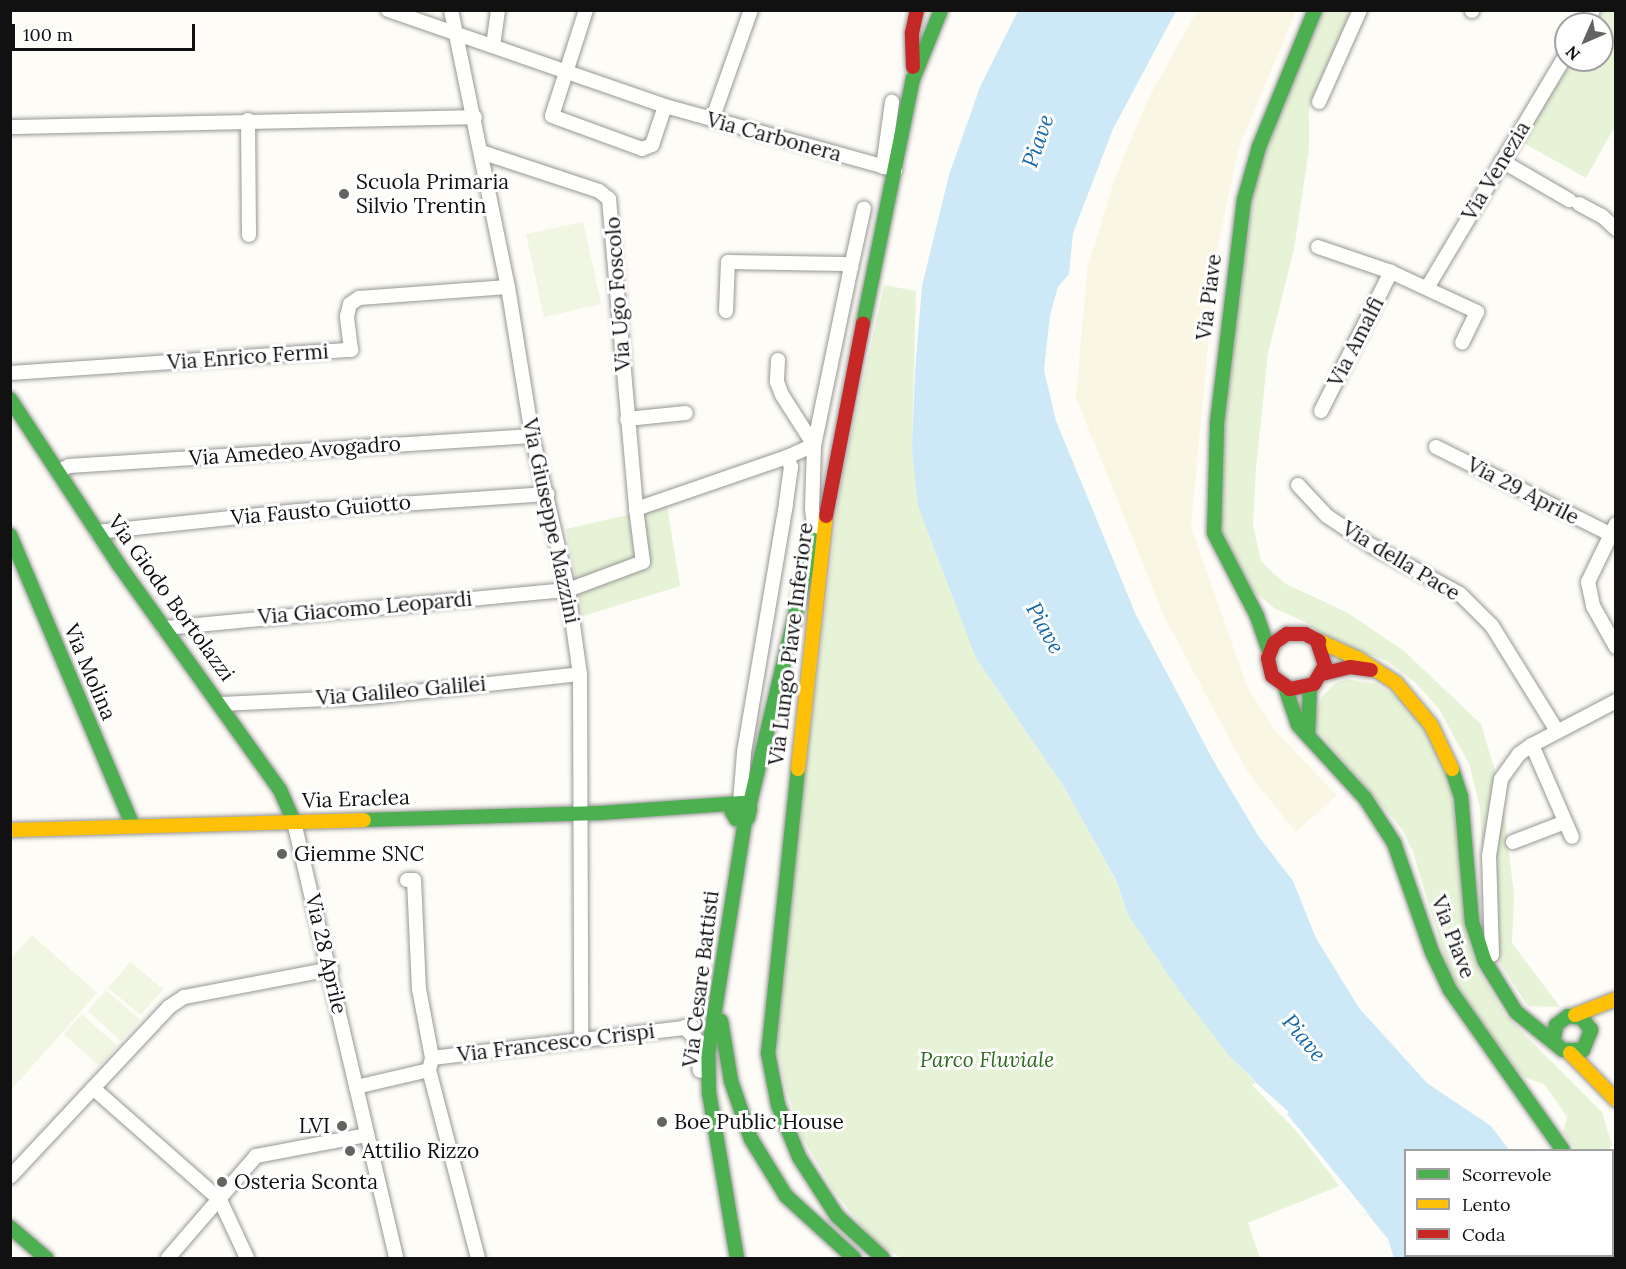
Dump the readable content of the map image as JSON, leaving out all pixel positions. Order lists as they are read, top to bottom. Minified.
{"streets":{"street":["Via Carbonera","Via Venezia","Via Ugo Foscolo","Via Piave","Via Amalfi","Via Enrico Fermi","Via Amedeo Avogadro","Via 29 Aprile","Via Fausto Guiotto","Via Giuseppe Mazzini","Via della Pace","Via Giodo Bortolazzi","Via Giacomo Leopardi","Via Lungo Piave Inferiore","Via Molina","Via Galileo Galilei","Via Eraclea","Via 28 Aprile","Via Cesare Battisti","Via Francesco Crispi"]},"crossings":[["Via Carbonera","Via Giuseppe Mazzini"],["Via Carbonera","Via Lungo Piave Inferiore"],["Via Venezia","Via Amalfi"],["Via Ugo Foscolo","Via Giuseppe Mazzini"],["Via Ugo Foscolo","Via Giacomo Leopardi"],["Via Enrico Fermi","Via Giuseppe Mazzini"],["Via Amedeo Avogadro","Via Giuseppe Mazzini"],["Via Amedeo Avogadro","Via Giodo Bortolazzi"],["Via Fausto Guiotto","Via Giuseppe Mazzini"],["Via Fausto Guiotto","Via Giodo Bortolazzi"],["Via Giuseppe Mazzini","Via Giacomo Leopardi"],["Via Giuseppe Mazzini","Via Galileo Galilei"],["Via Giuseppe Mazzini","Via Eraclea"],["Via Giuseppe Mazzini","Via Francesco Crispi"],["Via Giodo Bortolazzi","Via Giacomo Leopardi"],["Via Giodo Bortolazzi","Via Galileo Galilei"],["Via Giodo Bortolazzi","Via Eraclea"],["Via Giodo Bortolazzi","Via 28 Aprile"],["Via Molina","Via Eraclea"],["Via Eraclea","Via 28 Aprile"],["Via Eraclea","Via Cesare Battisti"],["Via 28 Aprile","Via Francesco Crispi"],["Via Cesare Battisti","Via Francesco Crispi"]],"water":["Piave"],"parks":["Parco Fluviale"],"places":["Scuola Primaria Silvio Trentin","Giemme SNC","Boe Public House","LVI","Attilio Rizzo","Osteria Sconta"],"legend":["Scorrevole","Lento","Coda"],"scale_bar":"100 m","north":"bottom left"}
